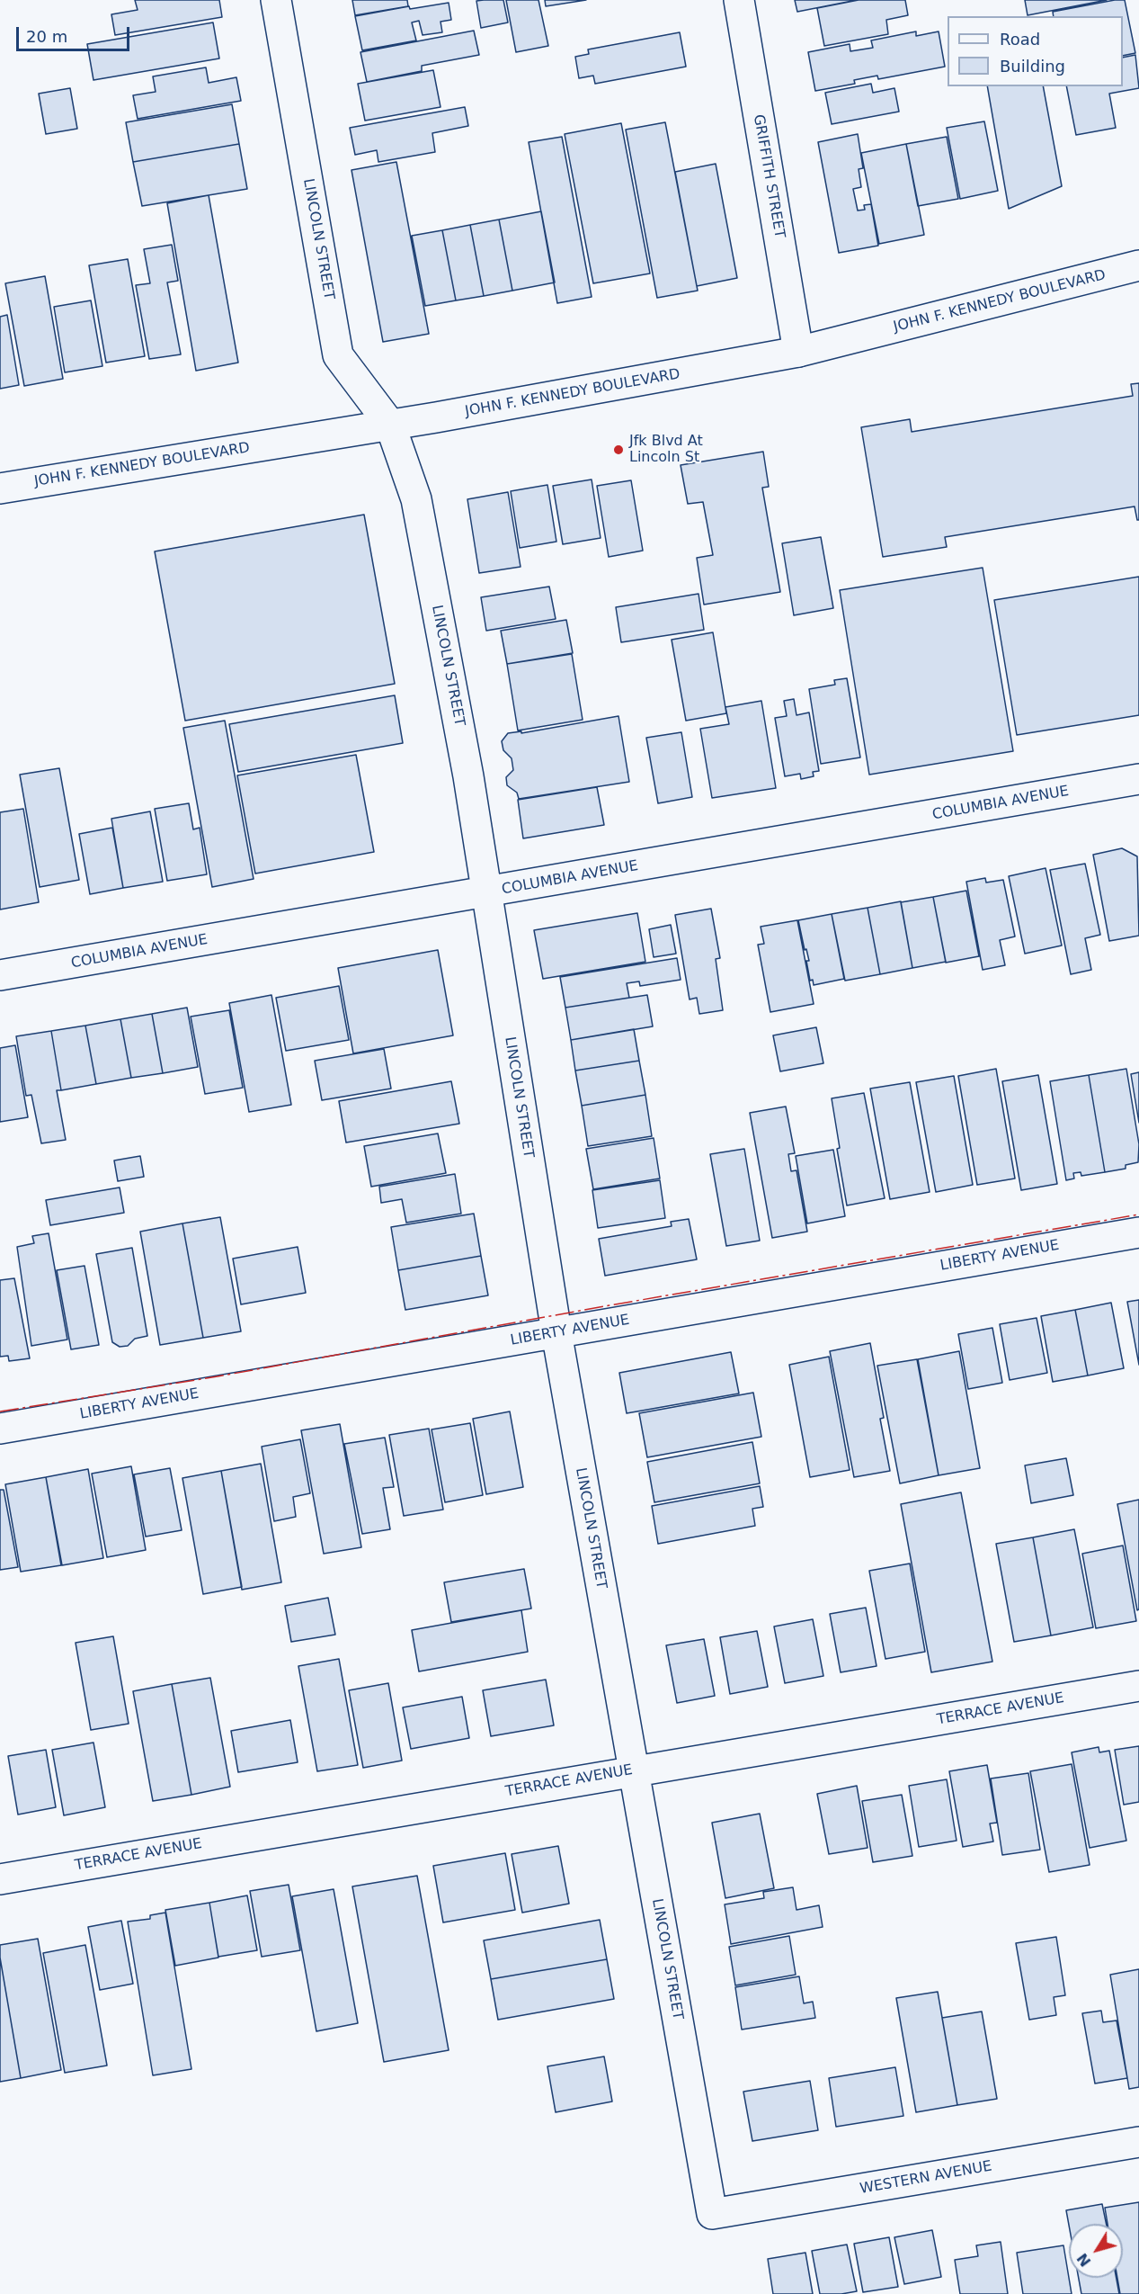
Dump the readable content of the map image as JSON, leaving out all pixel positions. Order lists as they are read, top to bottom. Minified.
{"streets":{"street":["GRIFFITH STREET","LINCOLN STREET","JOHN F. KENNEDY BOULEVARD","COLUMBIA AVENUE","LIBERTY AVENUE","TERRACE AVENUE","WESTERN AVENUE"]},"crossings":[["GRIFFITH STREET","JOHN F. KENNEDY BOULEVARD"],["LINCOLN STREET","JOHN F. KENNEDY BOULEVARD"],["LINCOLN STREET","COLUMBIA AVENUE"],["LINCOLN STREET","LIBERTY AVENUE"],["LINCOLN STREET","TERRACE AVENUE"],["LINCOLN STREET","WESTERN AVENUE"]],"places":["Jfk Blvd At Lincoln St"],"legend":["Road","Building"],"scale_bar":"20 m","north":"bottom left"}
